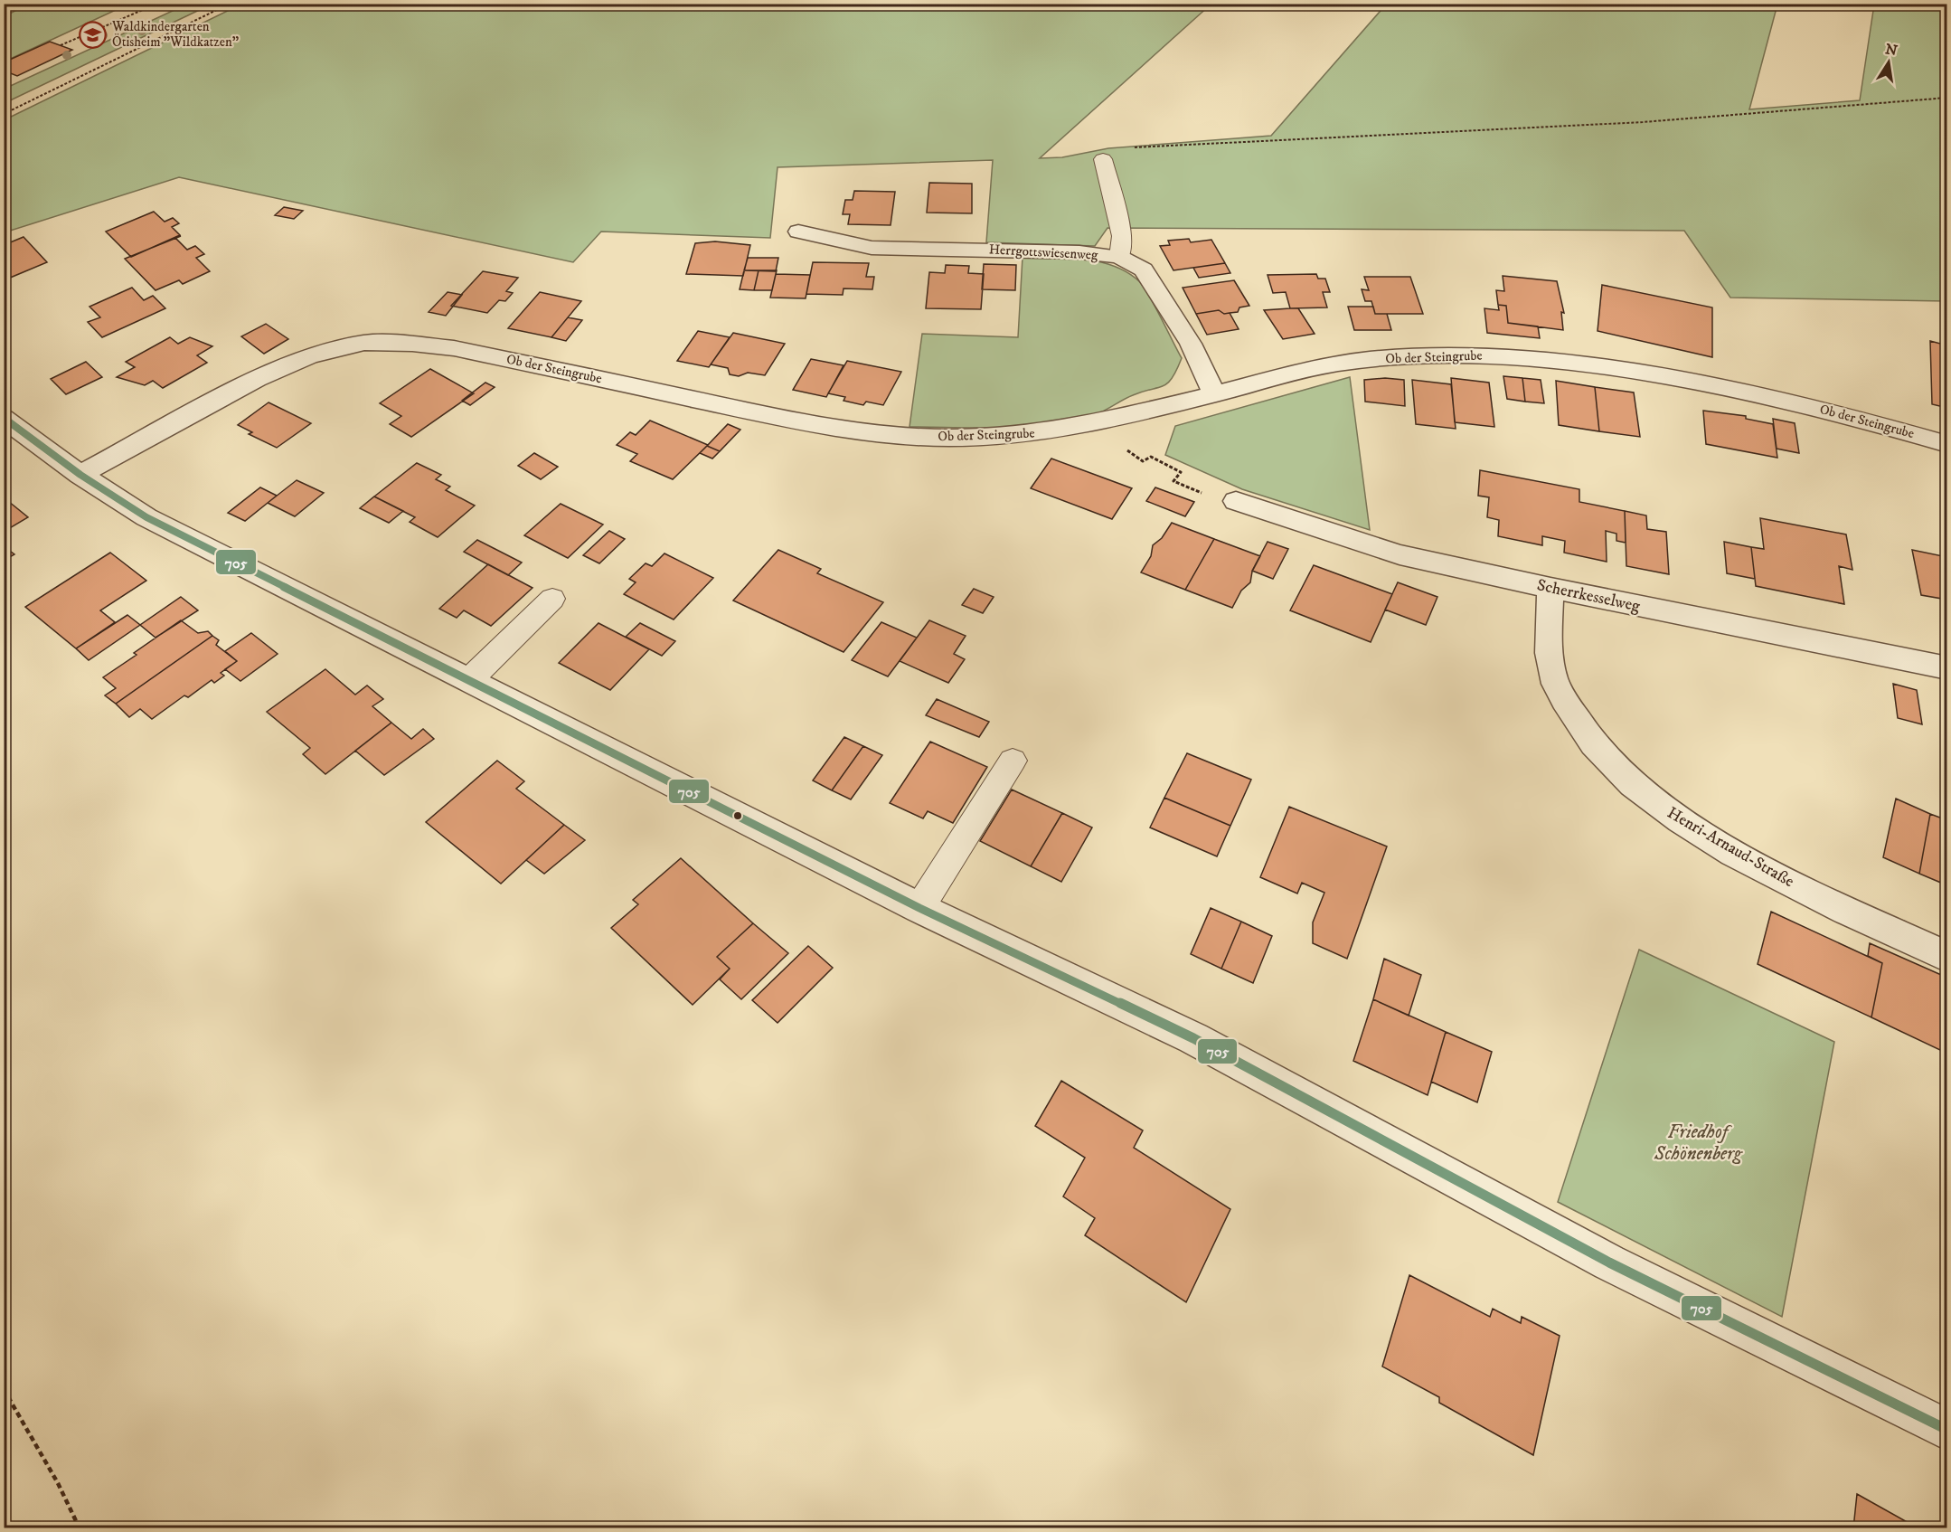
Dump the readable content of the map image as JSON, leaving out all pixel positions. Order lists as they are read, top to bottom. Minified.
{"streets":{"street":["Herrgottswiesenweg","Ob der Steingrube","Scherrkesselweg","Henri-Arnaud-Straße"]},"crossings":[["Herrgottswiesenweg","Ob der Steingrube"],["Scherrkesselweg","Henri-Arnaud-Straße"]],"parks":["Friedhof Schönenberg"],"places":{"school or university":["Waldkindergarten Ötisheim \"Wildkatzen\""]},"lines":["transit line 705"],"north":"top"}
